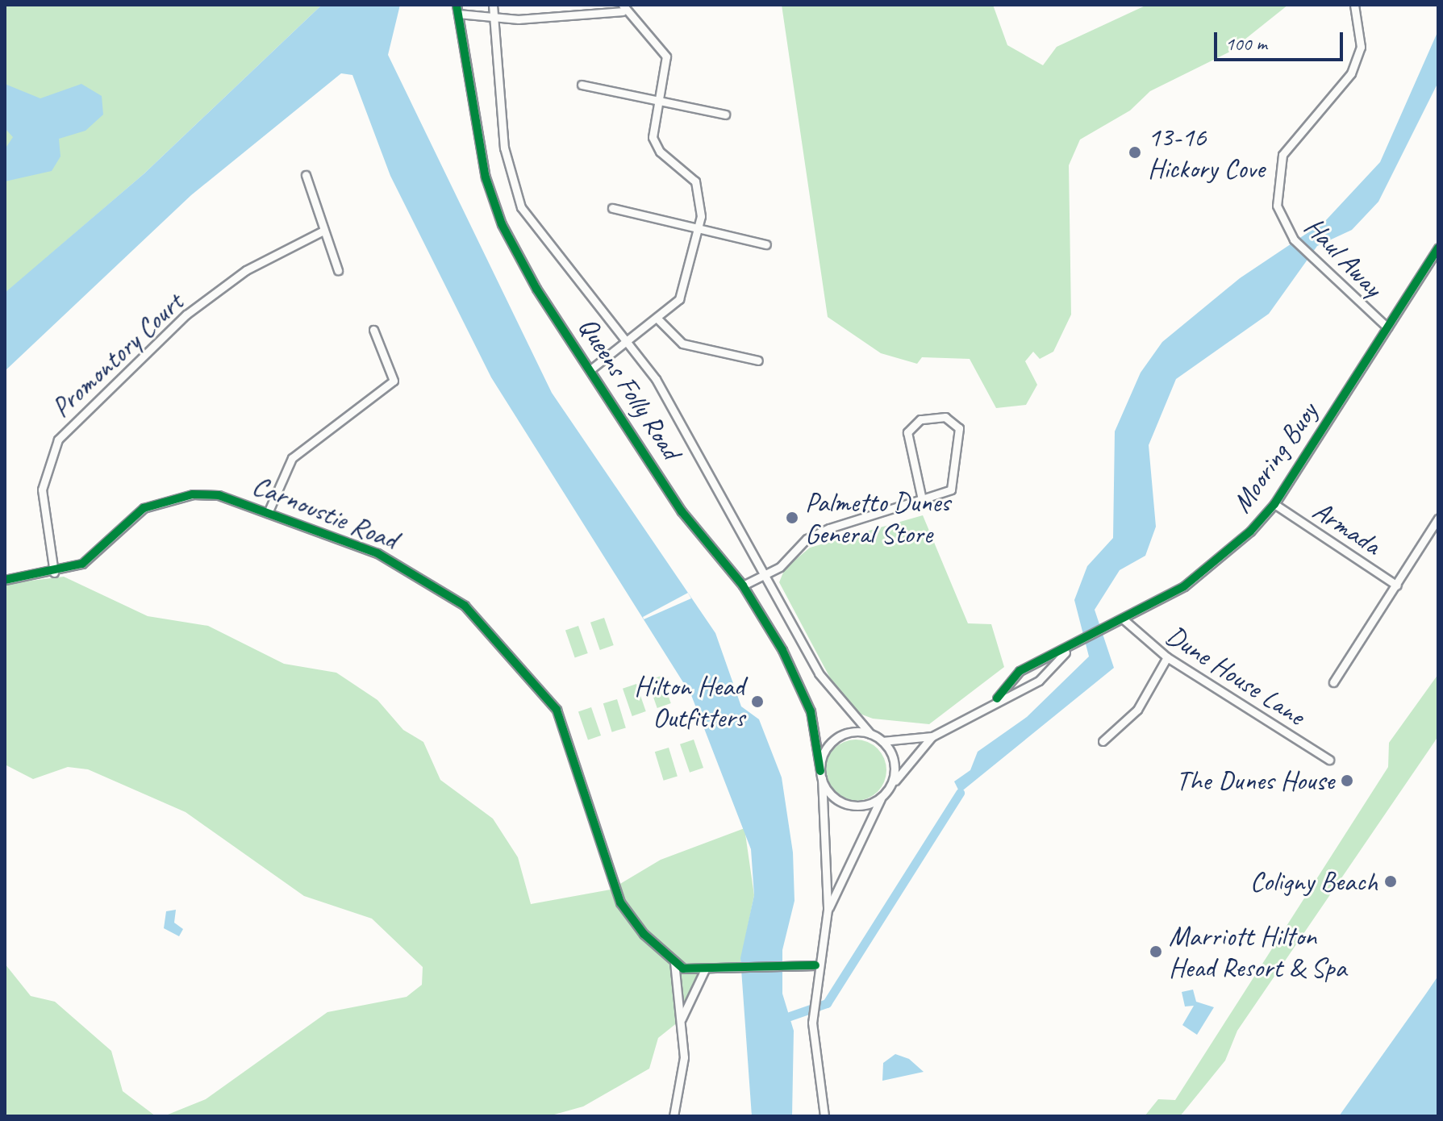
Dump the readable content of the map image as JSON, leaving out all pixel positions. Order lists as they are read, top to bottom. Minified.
{"streets":{"street":["Haul Away","Promontory Court","Queens Folly Road","Mooring Buoy","Carnoustie Road","Armada","Dune House Lane"]},"crossings":[["Haul Away","Mooring Buoy"],["Promontory Court","Carnoustie Road"],["Queens Folly Road","Mooring Buoy"],["Mooring Buoy","Armada"],["Mooring Buoy","Dune House Lane"]],"places":["13-16 Hickory Cove","Palmetto Dunes General Store","Hilton Head Outfitters","The Dunes House","Coligny Beach","Marriott Hilton Head Resort & Spa"],"scale_bar":"100 m"}
